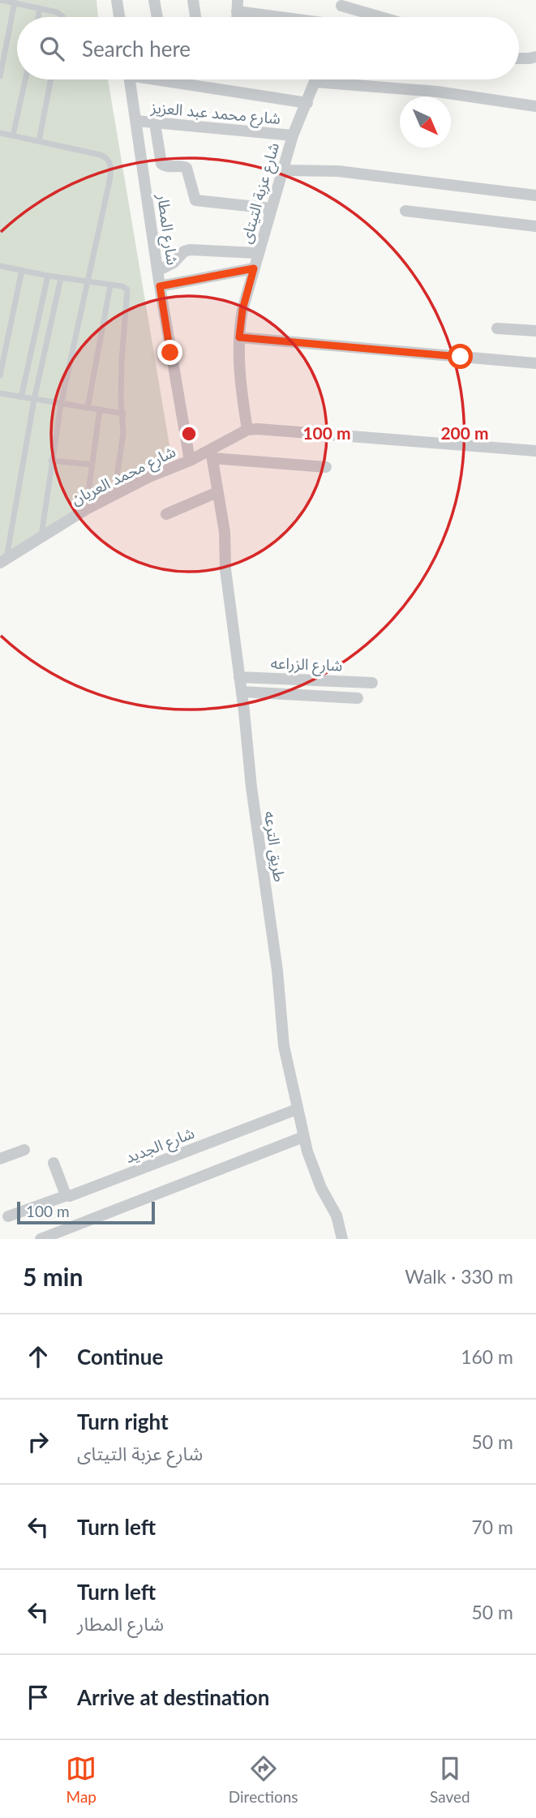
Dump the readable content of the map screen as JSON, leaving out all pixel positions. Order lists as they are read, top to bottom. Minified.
{"streets":{"street":["شارع محمد عبد العزيز","شارع عزبة التيتاى","شارع المطار","شارع محمد العريان","شارع الزراعه","طريق الترعه","شارع الجديد"]},"crossings":[["شارع محمد عبد العزيز","شارع عزبة التيتاى"],["شارع محمد عبد العزيز","شارع المطار"],["شارع عزبة التيتاى","شارع محمد العريان"],["شارع المطار","شارع محمد العريان"],["شارع محمد العريان","طريق الترعه"],["شارع الزراعه","طريق الترعه"],["طريق الترعه","شارع الجديد"]],"scale_bar":"100 m","north":"bottom right","page":{"search":"Search here","scale":"100 m","heading":["5 min","Walk · 330 m"],"list":[["Continue","160 m"],["Turn right","شارع عزبة التيتاى","50 m"],["Turn left","70 m"],["Turn left","شارع المطار","50 m"],"Arrive at destination"],"nav":["Map","Directions","Saved"]},"rings":["100 m","200 m"]}
